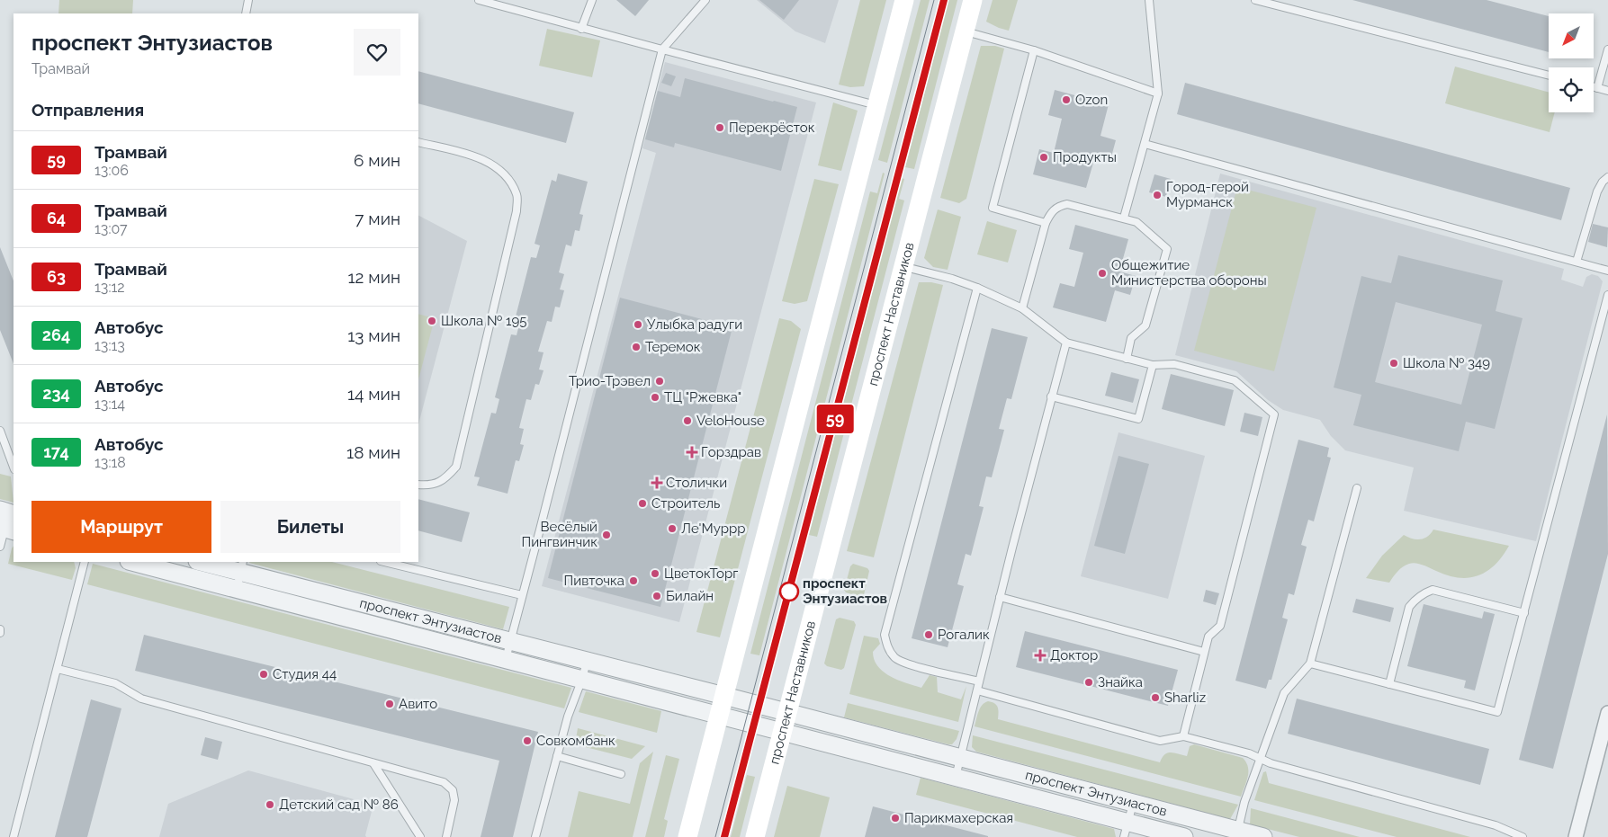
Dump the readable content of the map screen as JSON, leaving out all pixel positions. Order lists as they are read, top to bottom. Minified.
{"streets":{"main road":["проспект Наставников"],"street":["проспект Энтузиастов"]},"crossings":[["проспект Наставников","проспект Энтузиастов"]],"places":{"other":["Ozon","Перекрёсток","Продукты","Город-герой Мурманск","Общежитие Министерства обороны","Школа № 195","Улыбка радуги","Теремок","Школа № 349","Трио-Трэвел","ТЦ \"Ржевка\"","VeloHouse","Строитель","Ле'Муррр","Весёлый Пингвинчик","ЦветокТорг","Пивточка","проспект Энтузиастов","Билайн","Рогалик","Студия 44","Знайка","Sharliz","Авито","Совкомбанк","Детский сад № 86","Парикмахерская"],"health":["Горздрав","Столички","Доктор"]},"lines":["tram line 59"],"north":"bottom left","page":{"on_map":"59","heading":[["проспект Энтузиастов","Трамвай"],"Отправления"],"list":[{"mark":"59","name":"Трамвай","note":"13:06","value":"6 мин"},{"mark":"64","name":"Трамвай","note":"13:07","value":"7 мин"},{"mark":"63","name":"Трамвай","note":"13:12","value":"12 мин"},{"mark":"264","name":"Автобус","note":"13:13","value":"13 мин"},{"mark":"234","name":"Автобус","note":"13:14","value":"14 мин"},{"mark":"174","name":"Автобус","note":"13:18","value":"18 мин"}],"buttons":["Маршрут","Билеты"]}}
